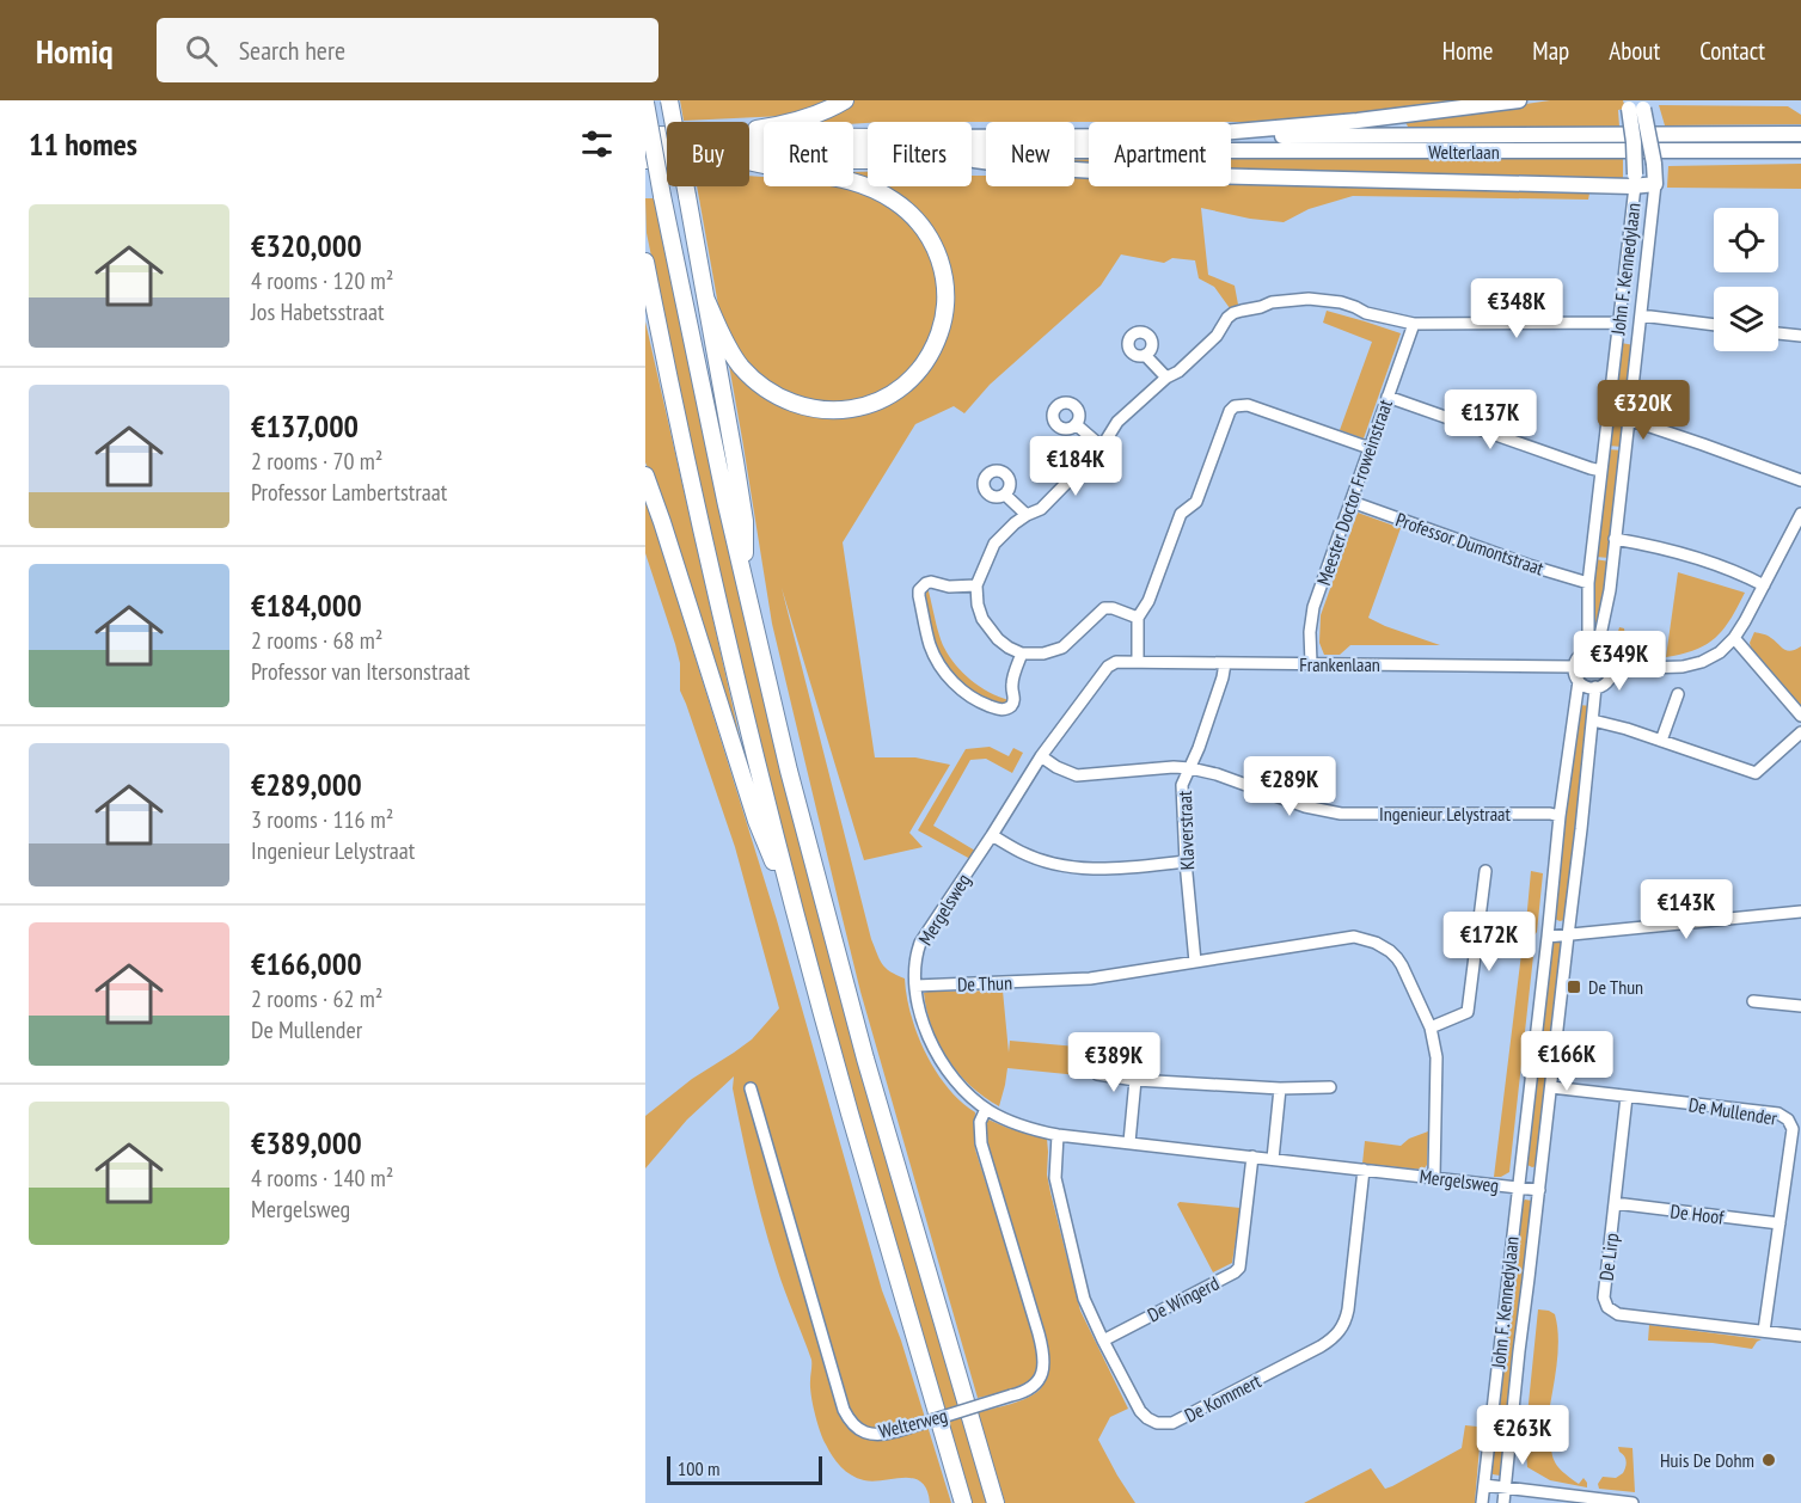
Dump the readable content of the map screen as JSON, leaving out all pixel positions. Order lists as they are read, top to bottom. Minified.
{"streets":{"main road":["Welterlaan","John F. Kennedylaan"],"street":["Meester Doctor Froweinstraat","Professor Dumontstraat","Frankenlaan","Ingenieur Lelystraat","Klaverstraat","Mergelsweg","De Thun","De Mullender","De Hoof","De Lirp","De Wingerd","De Kommert","Welterweg"]},"crossings":[["John F. Kennedylaan","Professor Dumontstraat"],["John F. Kennedylaan","Frankenlaan"],["John F. Kennedylaan","Ingenieur Lelystraat"],["John F. Kennedylaan","Mergelsweg"],["John F. Kennedylaan","De Mullender"],["Meester Doctor Froweinstraat","Professor Dumontstraat"],["Meester Doctor Froweinstraat","Frankenlaan"],["Frankenlaan","Klaverstraat"],["Frankenlaan","Mergelsweg"],["Ingenieur Lelystraat","Klaverstraat"],["Ingenieur Lelystraat","Mergelsweg"],["Klaverstraat","De Thun"],["Mergelsweg","De Thun"],["Mergelsweg","De Wingerd"],["Mergelsweg","De Kommert"],["Mergelsweg","Welterweg"],["De Mullender","De Hoof"],["De Mullender","De Lirp"],["De Hoof","De Lirp"],["De Wingerd","De Kommert"]],"places":{"transit":["De Thun"],"other":["Huis De Dohm"]},"scale_bar":"100 m","page":{"header":"Homiq","search":"Search here","nav":["Home","Map","About","Contact"],"heading":"11 homes","chip":["Buy","Rent","Filters","New","Apartment"],"list":[{"name":"€320,000","note":"4 rooms · 120 m² · Jos Habetsstraat"},{"name":"€137,000","note":"2 rooms · 70 m² · Professor Lambertstraat"},{"name":"€184,000","note":"2 rooms · 68 m² · Professor van Itersonstraat"},{"name":"€289,000","note":"3 rooms · 116 m² · Ingenieur Lelystraat"},{"name":"€166,000","note":"2 rooms · 62 m² · De Mullender"},{"name":"€389,000","note":"4 rooms · 140 m² · Mergelsweg"}],"price":["€348K","€320K","€137K","€184K","€349K","€289K","€143K","€172K","€166K","€389K","€263K"],"scale":"100 m"}}
